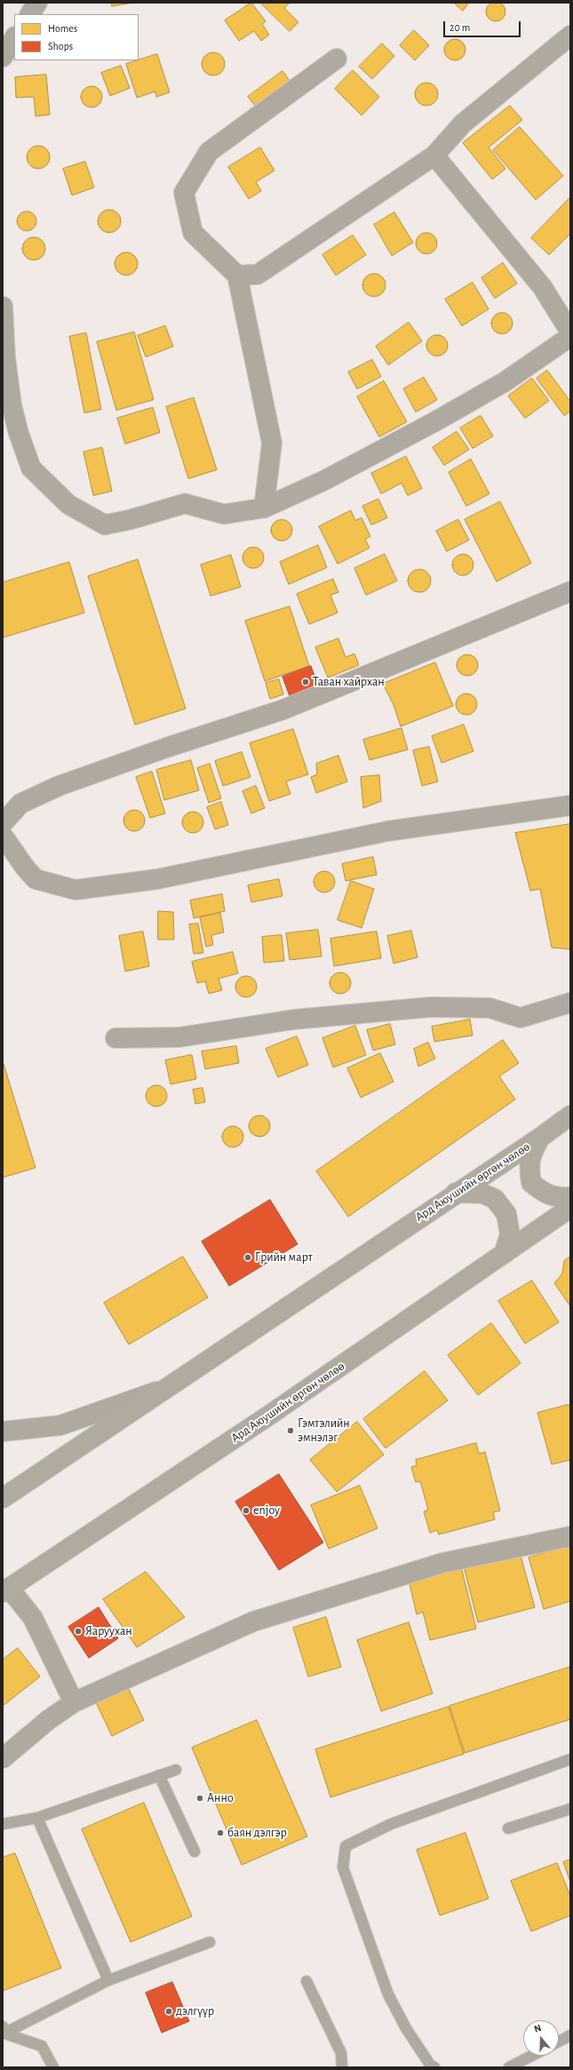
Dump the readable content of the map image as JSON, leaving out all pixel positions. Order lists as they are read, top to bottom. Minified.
{"streets":{"main road":["Ард Аюушийн өргөн чөлөө"]},"places":["Таван хайрхан","Грийн март","Гэмтэлийн эмнэлэг","enjoy","Яаруухан","Анно","баян дэлгэр","дэлгүүр"],"legend":["Homes","Shops"],"scale_bar":"20 m","north":"top"}
